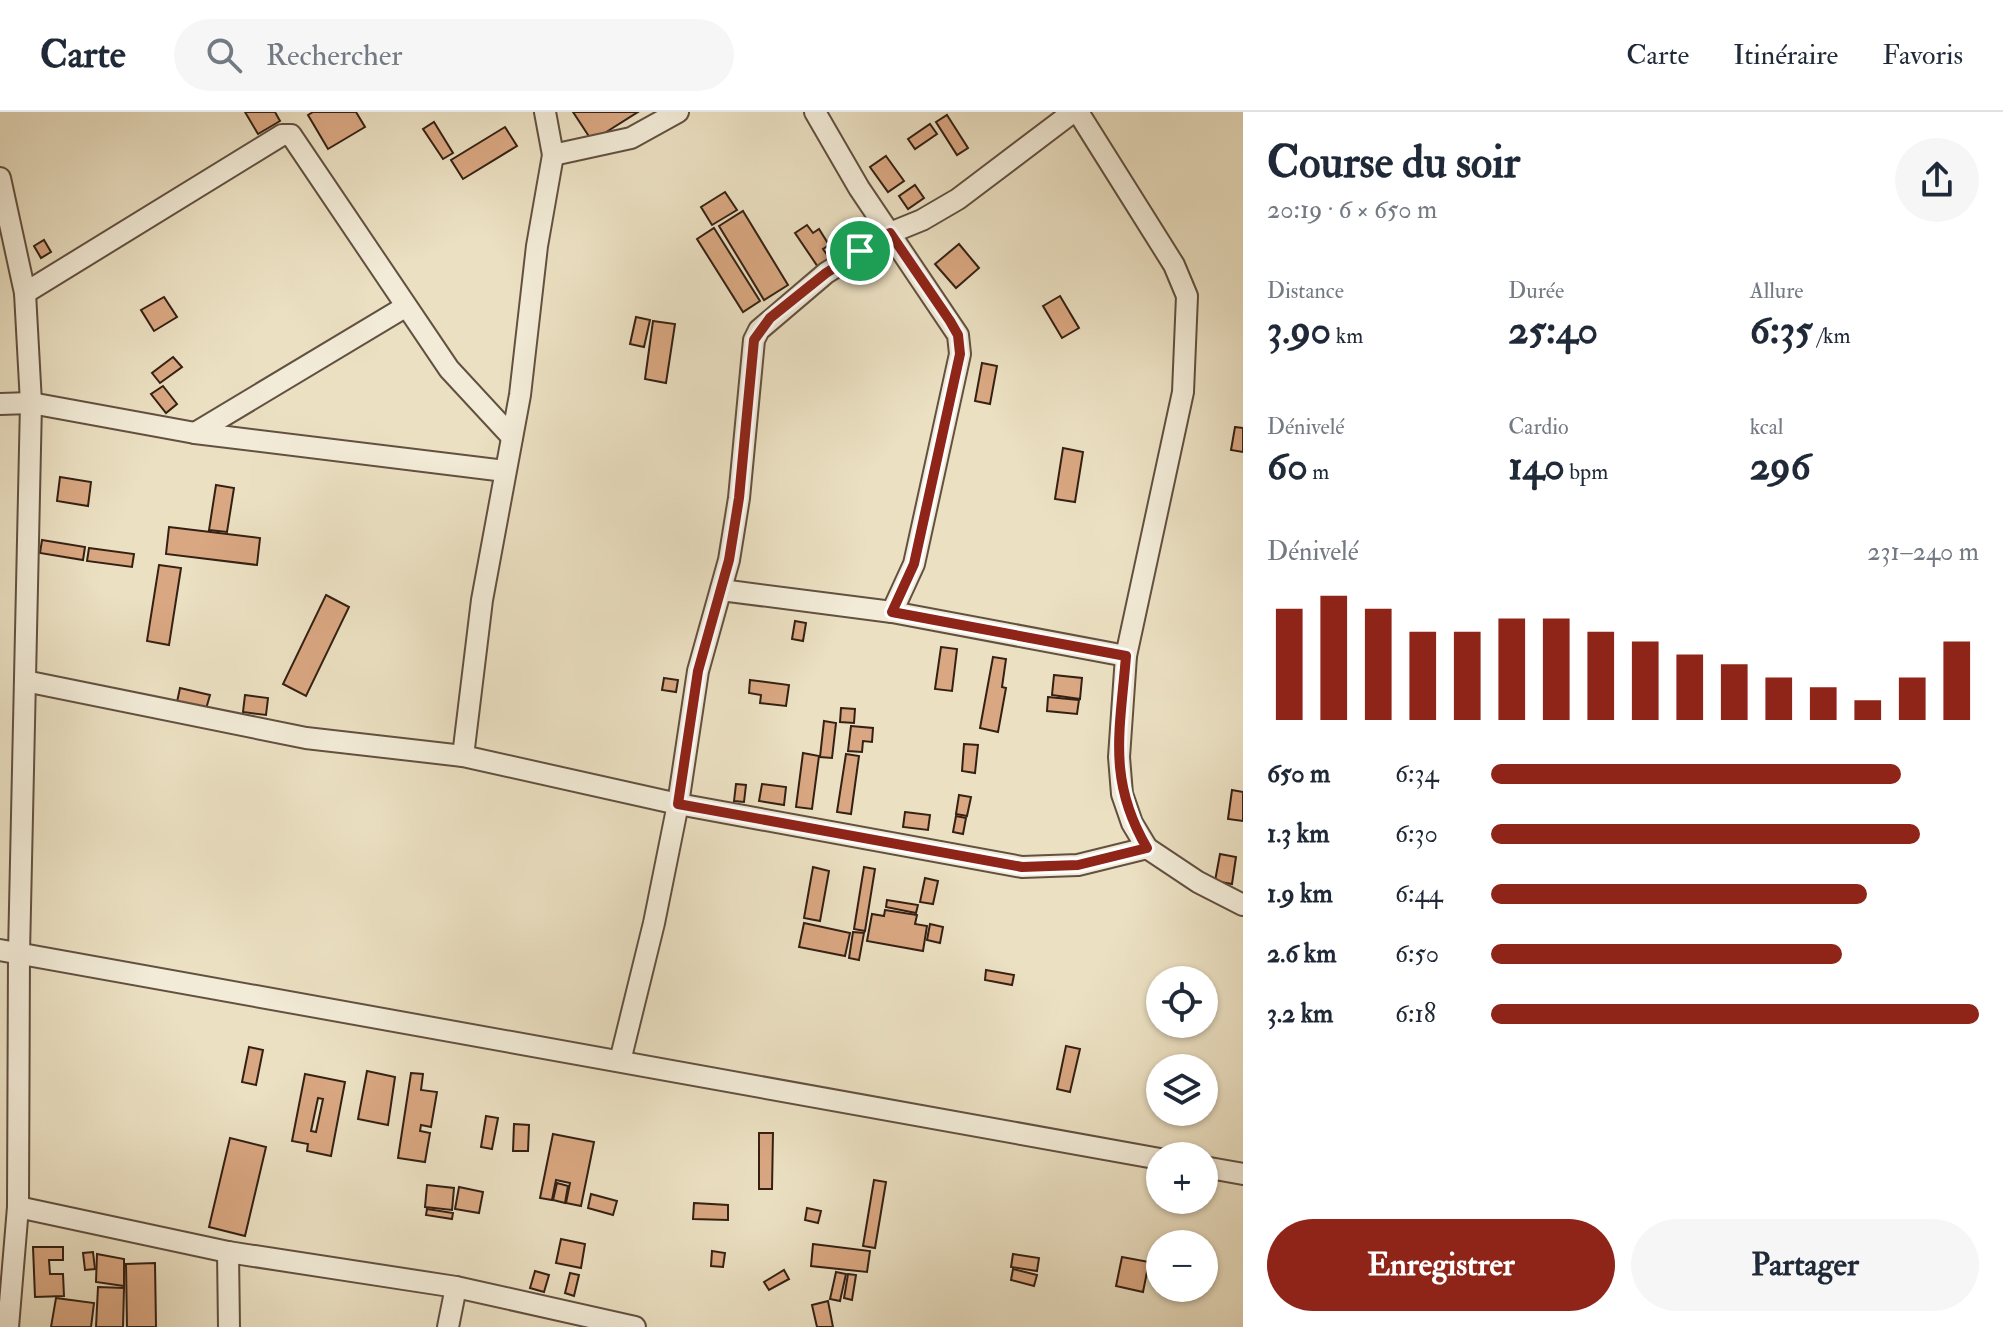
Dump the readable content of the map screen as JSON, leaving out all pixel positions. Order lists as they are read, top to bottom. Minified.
{"page":{"header":"Carte","search":"Rechercher","nav":["Carte","Itinéraire","Favoris"],"heading":["Course du soir","20:19 · 6 × 650 m"],"stats":[["Distance","3.90 km"],["Durée","25:40"],["Allure","6:35 /km"],["Dénivelé","60 m"],["Cardio","140 bpm"],["kcal","296"]],"chart":["Dénivelé","231–240 m"],"list":[{"name":"650 m","note":"6:34"},{"name":"1.3 km","note":"6:30"},{"name":"1.9 km","note":"6:44"},{"name":"2.6 km","note":"6:50"},{"name":"3.2 km","note":"6:18"}],"map_buttons":["+","−"],"buttons":["Enregistrer","Partager"]}}
